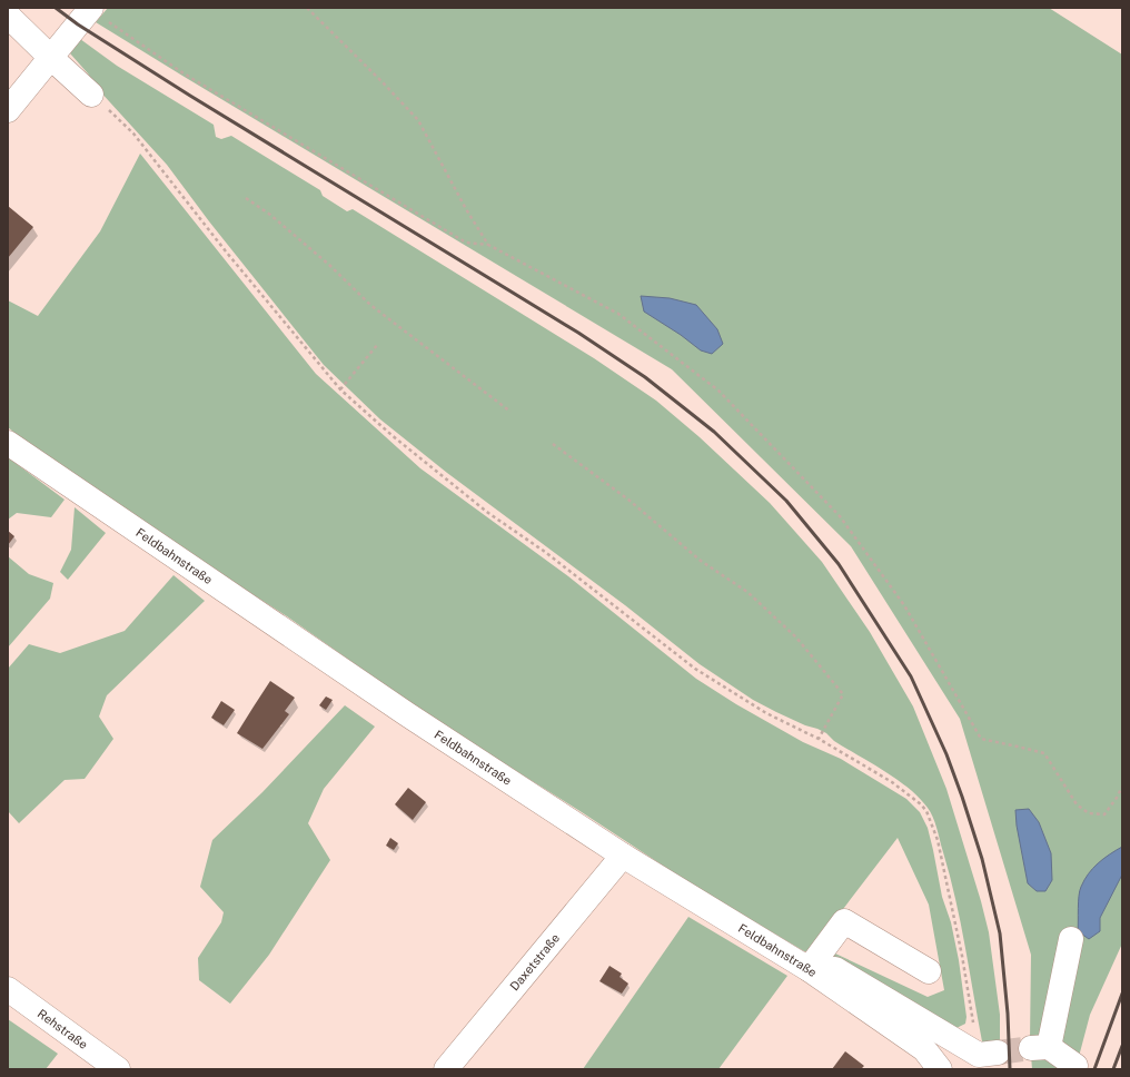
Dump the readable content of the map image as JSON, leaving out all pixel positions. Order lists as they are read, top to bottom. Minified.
{"streets":{"street":["Feldbahnstraße","Daxetstraße","Rehstraße"]},"crossings":[["Feldbahnstraße","Daxetstraße"]]}
